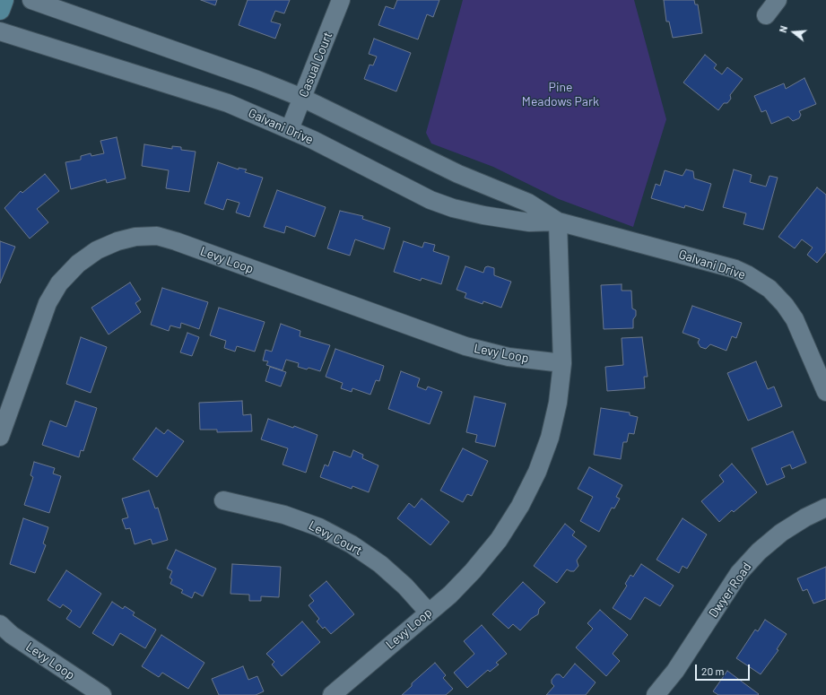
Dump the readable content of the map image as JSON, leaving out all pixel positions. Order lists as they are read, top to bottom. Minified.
{"streets":{"street":["Casual Court","Galvani Drive","Levy Loop","Levy Court","Dwyer Road"]},"crossings":[["Casual Court","Galvani Drive"],["Galvani Drive","Levy Loop"],["Levy Loop","Levy Court"]],"parks":["Pine Meadows Park"],"scale_bar":"20 m","north":"left"}
